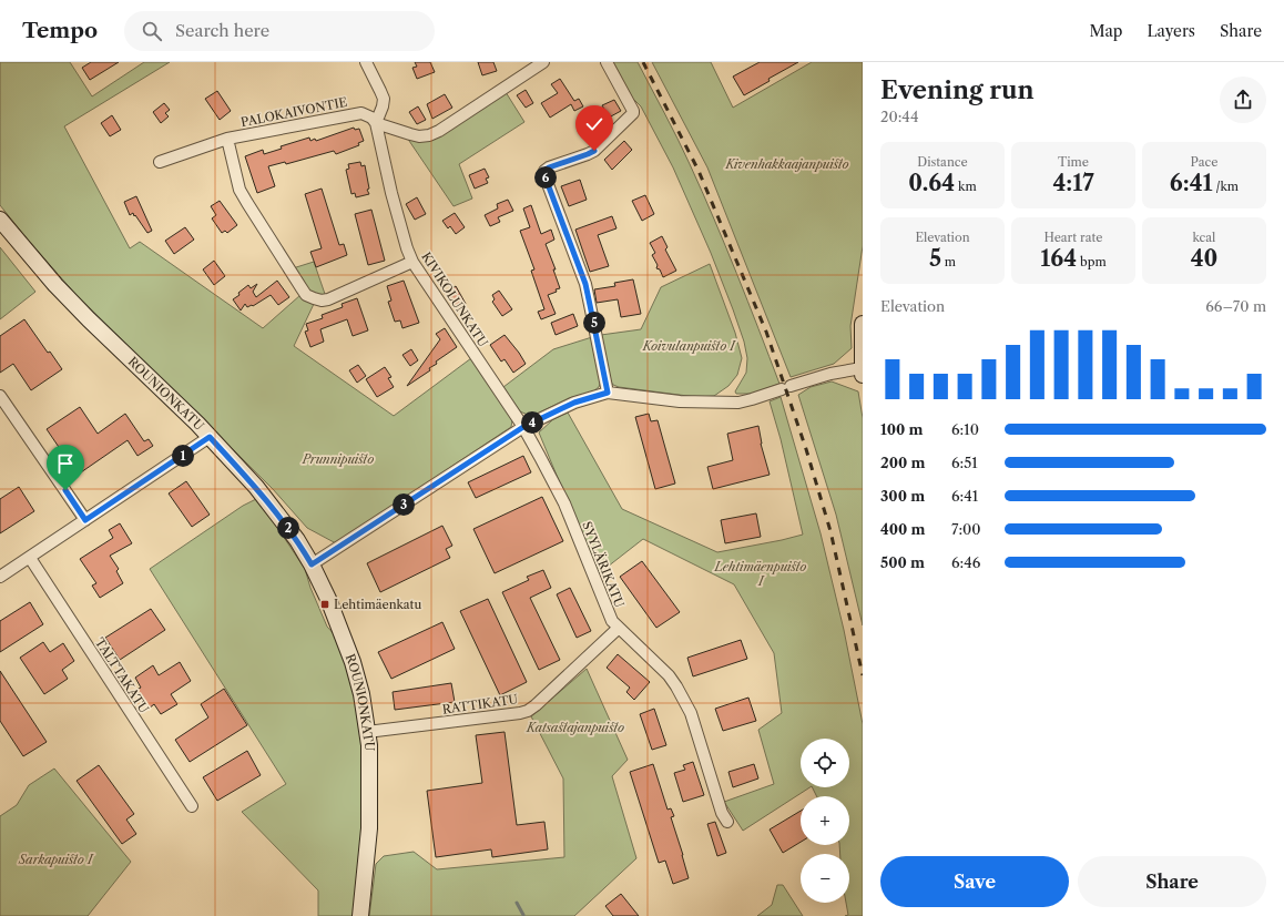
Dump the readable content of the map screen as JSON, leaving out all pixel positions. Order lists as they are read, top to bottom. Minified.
{"streets":{"main road":["ROUNIONKATU"],"street":["PALOKAIVONTIE","KIVIKOLUNKATU","SYYLÄRIKATU","TALTTAKATU","RATTIKATU"]},"crossings":[["PALOKAIVONTIE","KIVIKOLUNKATU"],["KIVIKOLUNKATU","SYYLÄRIKATU"],["ROUNIONKATU","RATTIKATU"],["SYYLÄRIKATU","RATTIKATU"]],"parks":["Kivenhakkaajanpuisto","Koivulanpuisto I","Prunnipuisto","Lehtimäenpuisto I","Katsastajanpuisto","Sarkapuisto I"],"places":{"transit":["Lehtimäenkatu"]},"page":{"header":"Tempo","search":"Search here","nav":["Map","Layers","Share"],"heading":["Evening run","20:44"],"stats":[["Distance","0.64 km"],["Time","4:17"],["Pace","6:41 /km"],["Elevation","5 m"],["Heart rate","164 bpm"],["kcal","40"]],"pins":["6","5","4","1","3","2"],"chart":["Elevation","66–70 m"],"list":[{"name":"100 m","note":"6:10"},{"name":"200 m","note":"6:51"},{"name":"300 m","note":"6:41"},{"name":"400 m","note":"7:00"},{"name":"500 m","note":"6:46"}],"map_buttons":["+","−"],"buttons":["Save","Share"]}}
